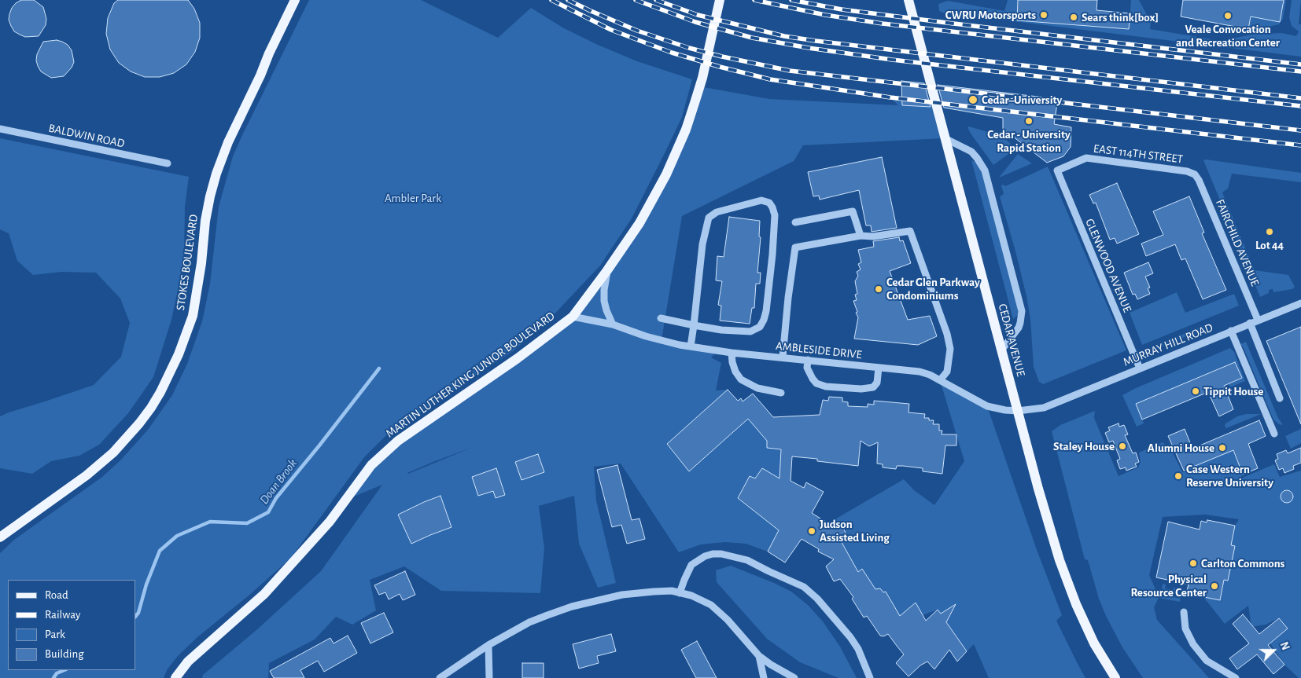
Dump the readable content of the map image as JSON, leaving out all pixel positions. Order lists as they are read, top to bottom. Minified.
{"streets":{"main road":["STOKES BOULEVARD","CEDAR AVENUE","MARTIN LUTHER KING JUNIOR BOULEVARD"],"street":["BALDWIN ROAD","EAST 114TH STREET","FAIRCHILD AVENUE","GLENWOOD AVENUE","MURRAY HILL ROAD","AMBLESIDE DRIVE"]},"crossings":[["EAST 114TH STREET","FAIRCHILD AVENUE"],["EAST 114TH STREET","GLENWOOD AVENUE"],["FAIRCHILD AVENUE","MURRAY HILL ROAD"],["GLENWOOD AVENUE","MURRAY HILL ROAD"],["CEDAR AVENUE","MURRAY HILL ROAD"],["CEDAR AVENUE","AMBLESIDE DRIVE"],["MURRAY HILL ROAD","AMBLESIDE DRIVE"],["AMBLESIDE DRIVE","MARTIN LUTHER KING JUNIOR BOULEVARD"]],"water":["Doan Brook"],"parks":["Ambler Park"],"places":["CWRU Motorsports","Veale Convocation and Recreation Center","Sears think[box]","Cedar–University","Cedar - University Rapid Station","Lot 44","Cedar Glen Parkway Condominiums","Tippit House","Staley House","Alumni House","Case Western Reserve University","Judson Assisted Living","Carlton Commons","Physical Resource Center"],"legend":["Road","Railway","Park","Building"],"north":"right"}
